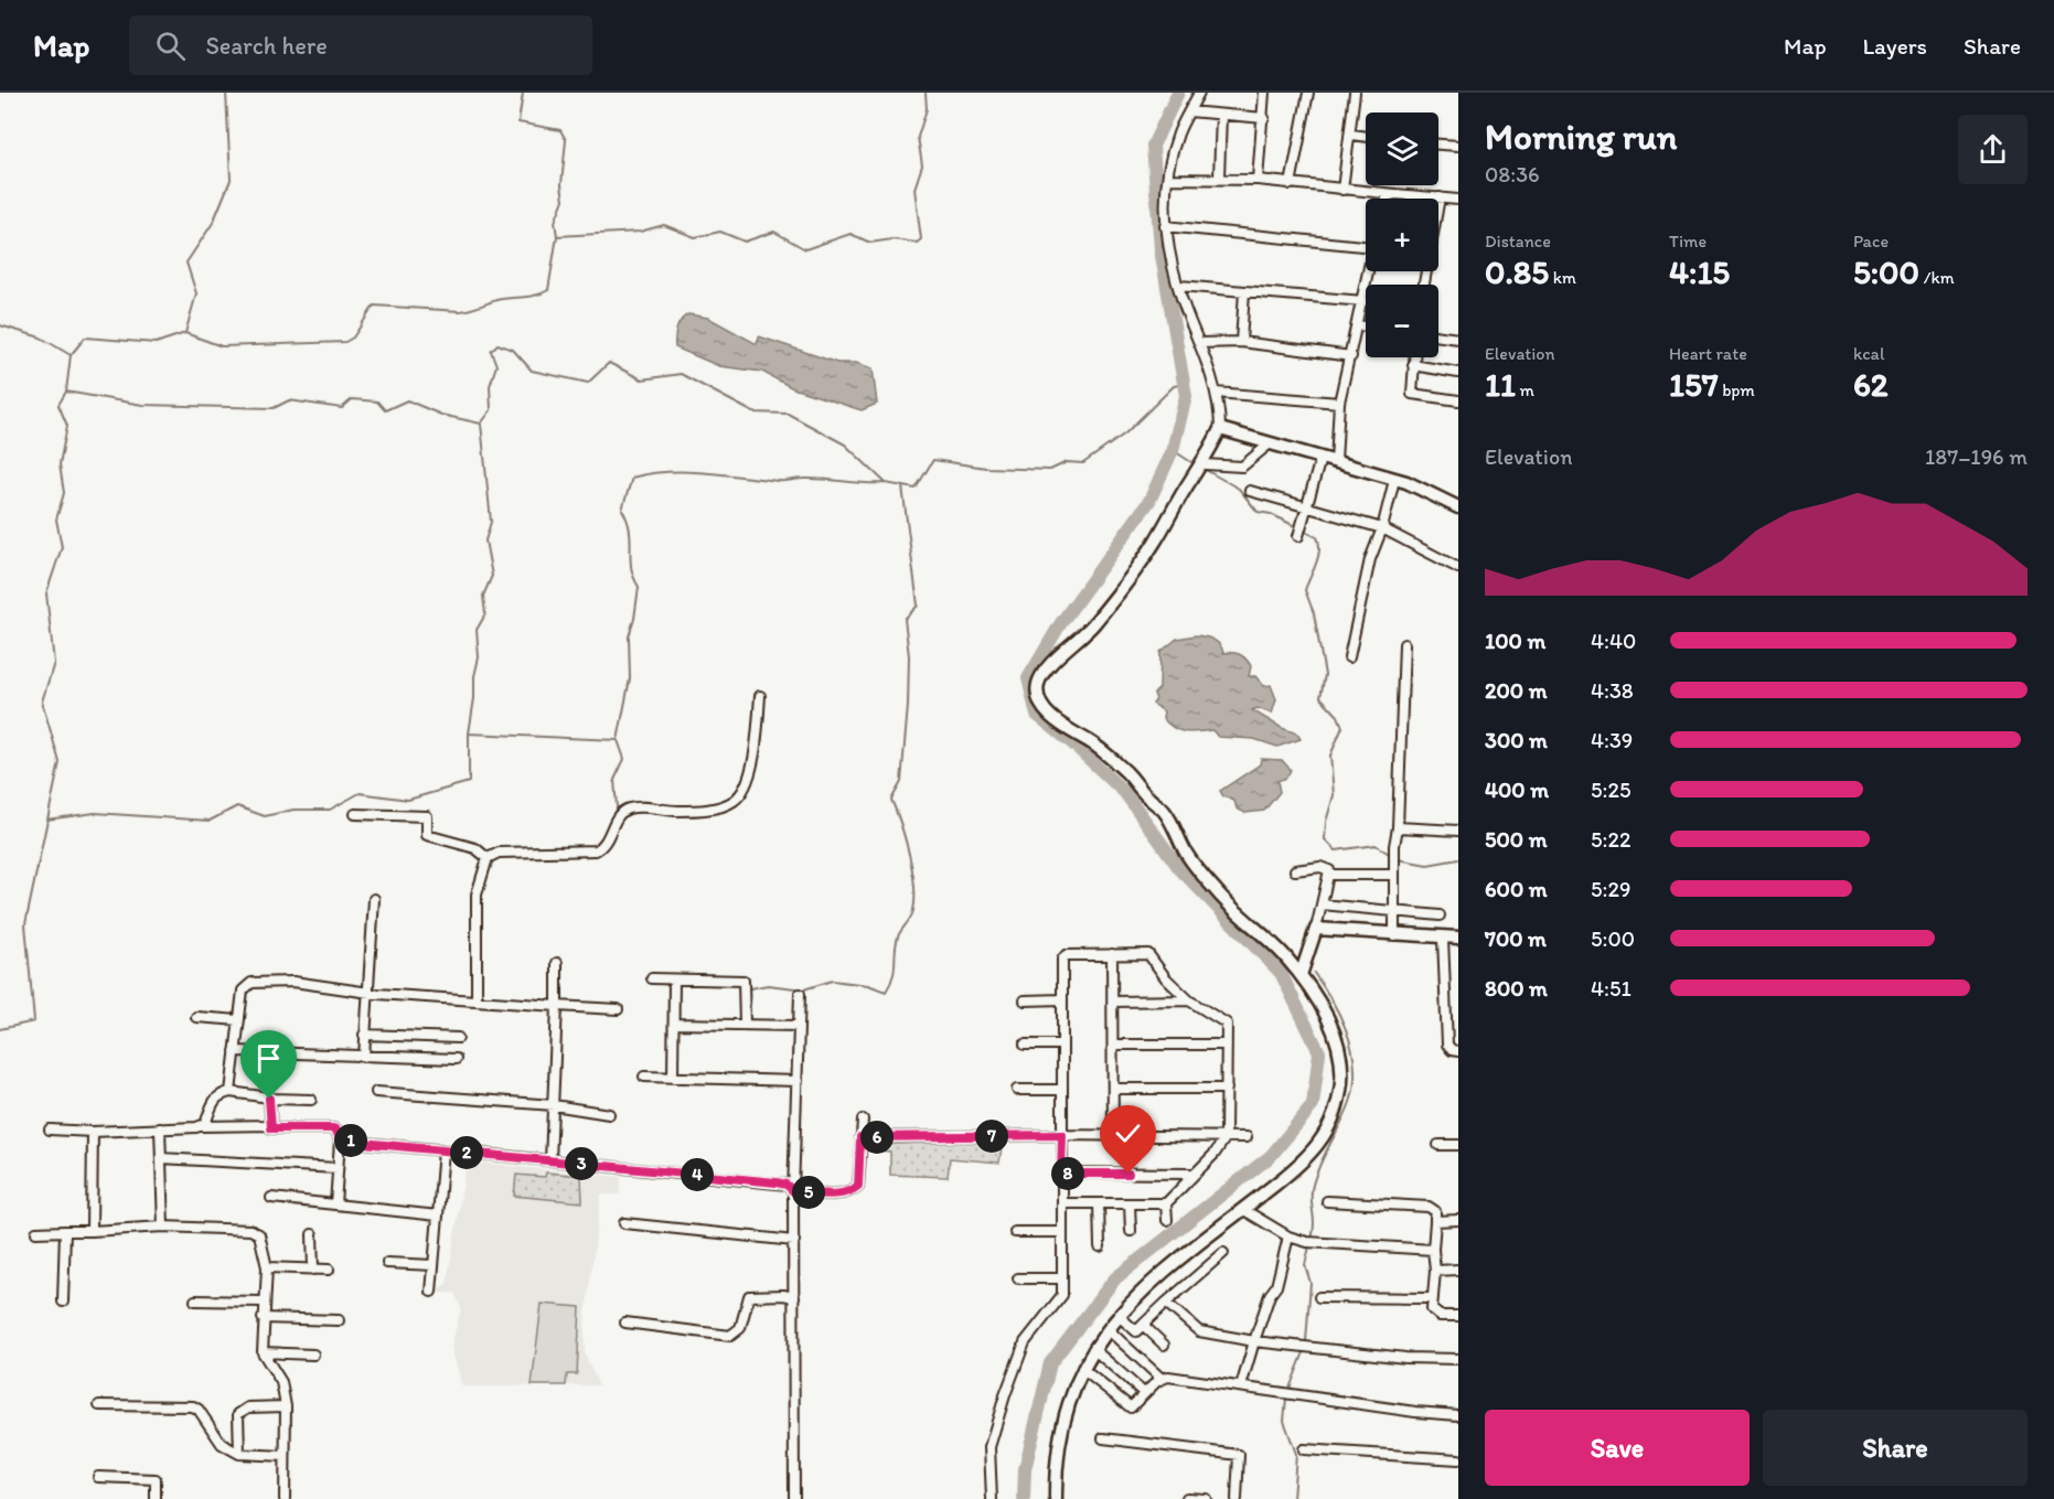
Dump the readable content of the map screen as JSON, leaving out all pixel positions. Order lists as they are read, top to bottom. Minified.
{"page":{"header":"Map","search":"Search here","nav":["Map","Layers","Share"],"heading":["Morning run","08:36"],"map_buttons":["+","−"],"stats":[["Distance","0.85 km"],["Time","4:15"],["Pace","5:00 /km"],["Elevation","11 m"],["Heart rate","157 bpm"],["kcal","62"]],"chart":["Elevation","187–196 m"],"list":[{"name":"100 m","note":"4:40"},{"name":"200 m","note":"4:38"},{"name":"300 m","note":"4:39"},{"name":"400 m","note":"5:25"},{"name":"500 m","note":"5:22"},{"name":"600 m","note":"5:29"},{"name":"700 m","note":"5:00"},{"name":"800 m","note":"4:51"}],"pins":["7","6","1","2","3","8","4","5"],"buttons":["Save","Share"]}}
